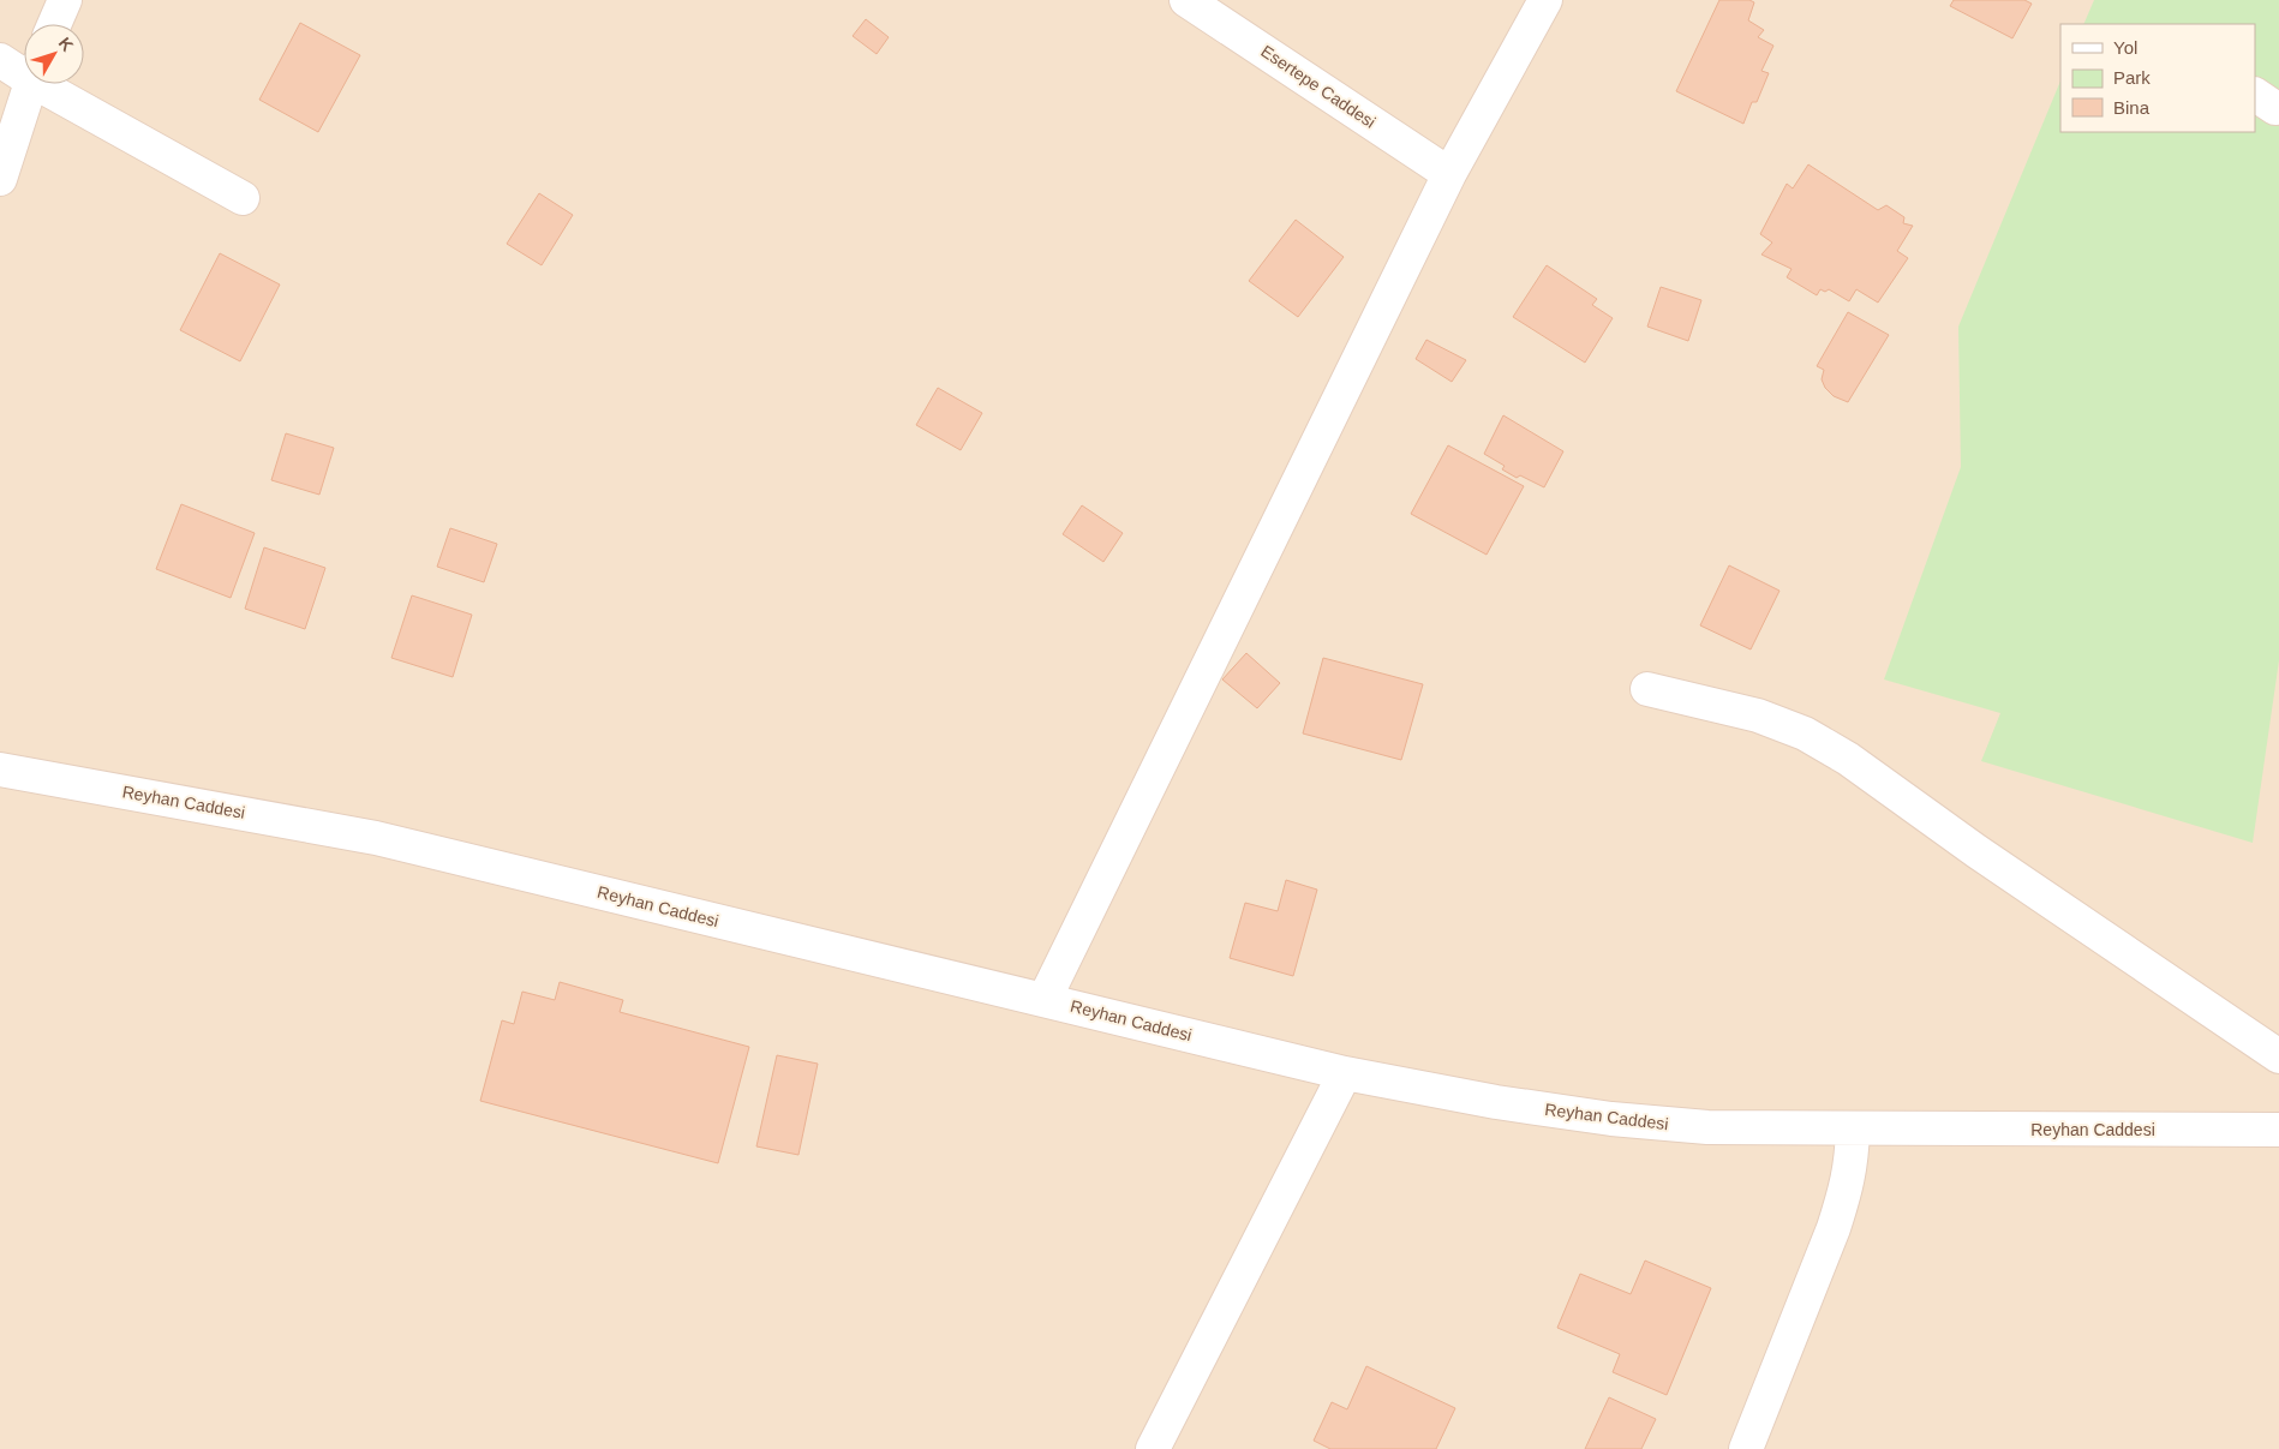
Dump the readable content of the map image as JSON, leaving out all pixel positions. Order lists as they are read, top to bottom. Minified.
{"streets":{"street":["Esertepe Caddesi","Reyhan Caddesi"]},"legend":["Yol","Park","Bina"],"north":"top right"}
